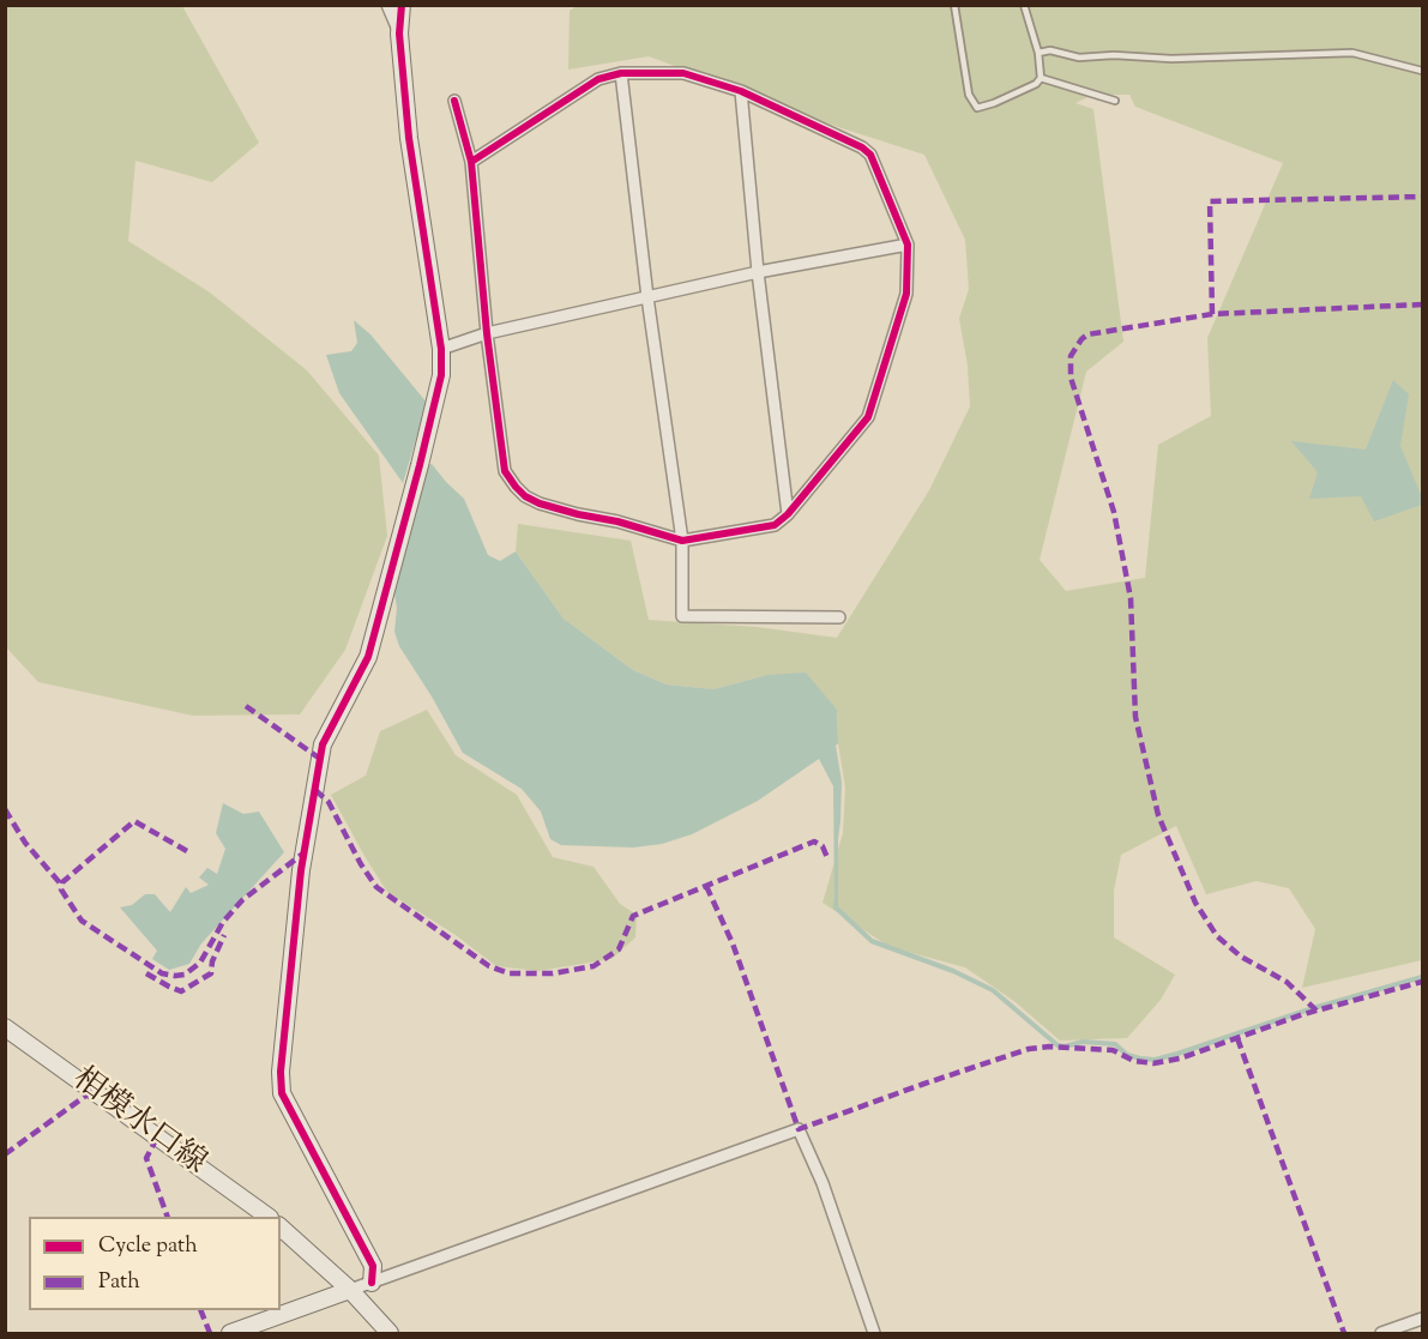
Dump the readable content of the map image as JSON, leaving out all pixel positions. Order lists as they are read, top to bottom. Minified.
{"streets":{"street":["相模水口線"]},"legend":["Cycle path","Path"]}
